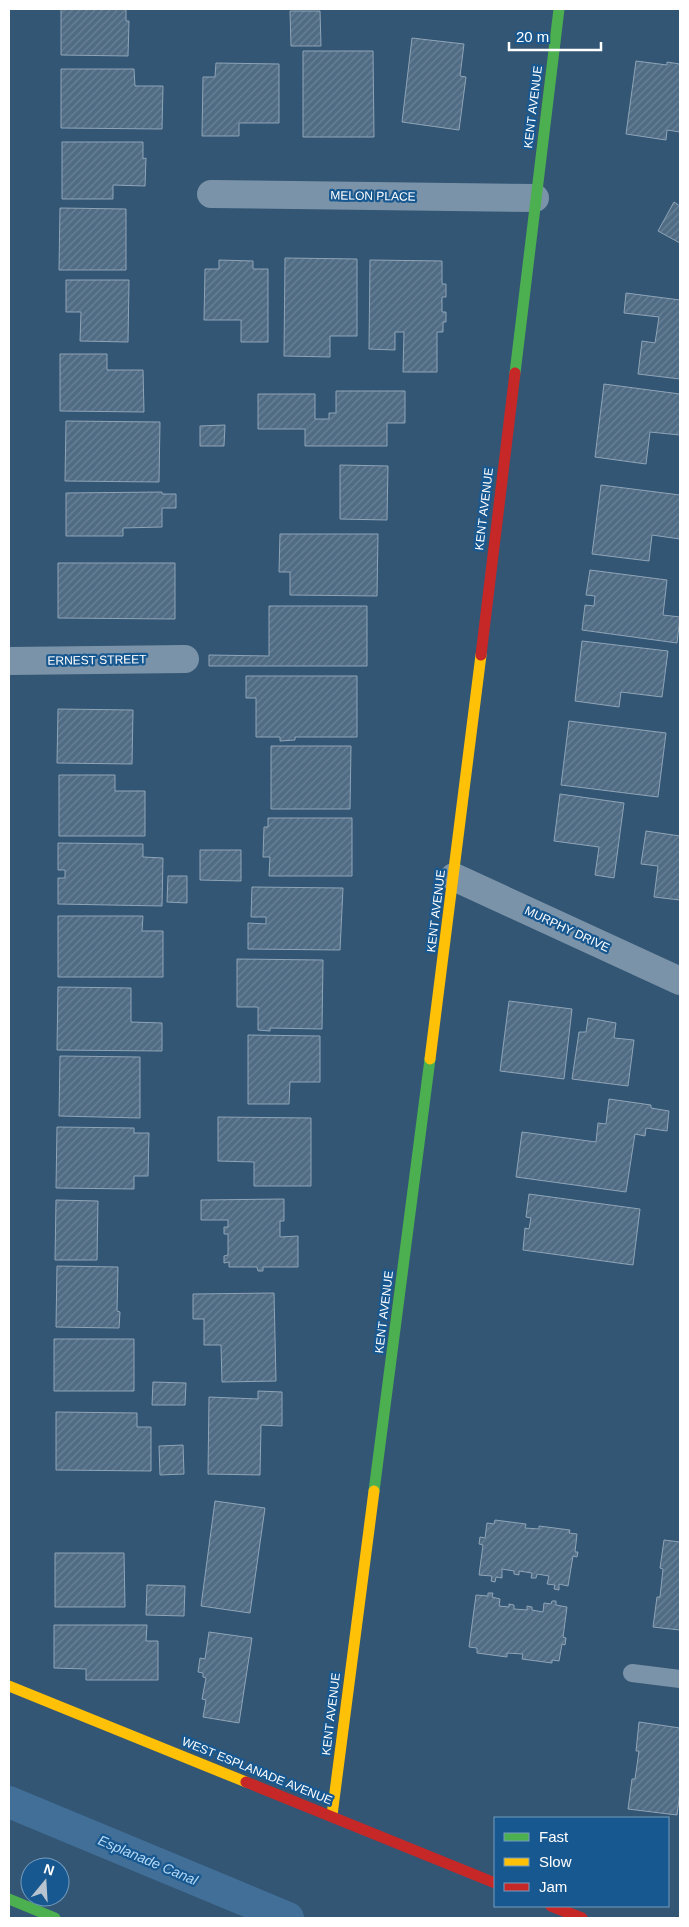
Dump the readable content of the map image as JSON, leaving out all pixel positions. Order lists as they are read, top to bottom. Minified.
{"streets":{"street":["KENT AVENUE","MELON PLACE","ERNEST STREET","MURPHY DRIVE","WEST ESPLANADE AVENUE"]},"crossings":[["KENT AVENUE","MELON PLACE"],["KENT AVENUE","MURPHY DRIVE"],["KENT AVENUE","WEST ESPLANADE AVENUE"]],"water":["Esplanade Canal"],"legend":["Fast","Slow","Jam"],"scale_bar":"20 m","north":"top"}
